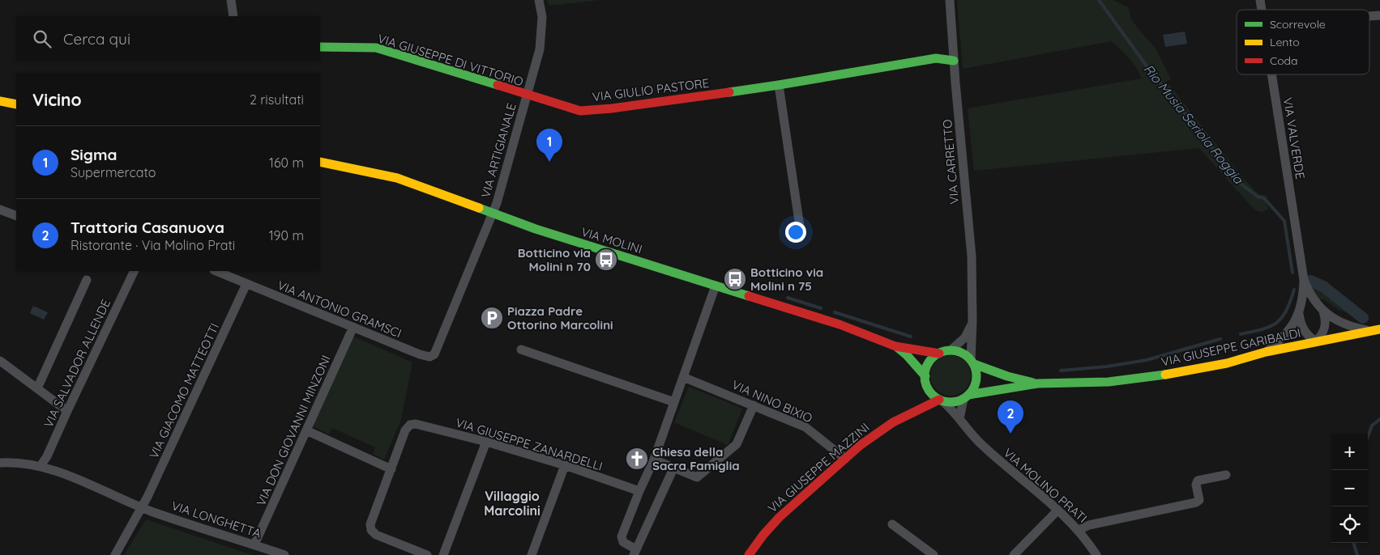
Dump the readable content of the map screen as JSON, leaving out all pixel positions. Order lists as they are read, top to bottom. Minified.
{"streets":{"street":["VIA GIUSEPPE DI VITTORIO","VIA GIULIO PASTORE","VIA VALVERDE","VIA ARTIGIANALE","VIA CARRETTO","VIA MOLINI","VIA ANTONIO GRAMSCI","VIA GIUSEPPE GARIBALDI","VIA SALVADOR ALLENDE","VIA GIACOMO MATTEOTTI","VIA NINO BIXIO","VIA DON GIOVANNI MINZONI","VIA GIUSEPPE ZANARDELLI","VIA GIUSEPPE MAZZINI","VIA MOLINO PRATI","VIA LONGHETTA"]},"crossings":[["VIA GIUSEPPE DI VITTORIO","VIA GIULIO PASTORE"],["VIA GIUSEPPE DI VITTORIO","VIA ARTIGIANALE"],["VIA GIULIO PASTORE","VIA ARTIGIANALE"],["VIA GIULIO PASTORE","VIA CARRETTO"],["VIA VALVERDE","VIA GIUSEPPE GARIBALDI"],["VIA ARTIGIANALE","VIA MOLINI"],["VIA ARTIGIANALE","VIA ANTONIO GRAMSCI"],["VIA CARRETTO","VIA MOLINI"],["VIA CARRETTO","VIA GIUSEPPE GARIBALDI"],["VIA CARRETTO","VIA GIUSEPPE MAZZINI"],["VIA CARRETTO","VIA MOLINO PRATI"],["VIA MOLINI","VIA GIUSEPPE GARIBALDI"],["VIA MOLINI","VIA GIUSEPPE MAZZINI"],["VIA MOLINI","VIA MOLINO PRATI"],["VIA ANTONIO GRAMSCI","VIA GIACOMO MATTEOTTI"],["VIA ANTONIO GRAMSCI","VIA DON GIOVANNI MINZONI"],["VIA GIUSEPPE GARIBALDI","VIA GIUSEPPE MAZZINI"],["VIA GIUSEPPE GARIBALDI","VIA MOLINO PRATI"],["VIA SALVADOR ALLENDE","VIA LONGHETTA"],["VIA GIACOMO MATTEOTTI","VIA LONGHETTA"],["VIA NINO BIXIO","VIA GIUSEPPE MAZZINI"],["VIA DON GIOVANNI MINZONI","VIA LONGHETTA"],["VIA GIUSEPPE MAZZINI","VIA MOLINO PRATI"]],"districts":["Villaggio Marcolini"],"water":["Rio Musia Seriola Roggia"],"places":{"bus stop":["Botticino via Molini n 70","Botticino via Molini n 75"],"parking":["Piazza Padre Ottorino Marcolini"],"church":["Chiesa della Sacra Famiglia"]},"legend":["Scorrevole","Lento","Coda"],"page":{"search":"Cerca qui","heading":["Vicino","2 risultati"],"list":[{"mark":"1","name":"Sigma","note":"Supermercato","value":"160 m"},{"mark":"2","name":"Trattoria Casanuova","note":"Ristorante · Via Molino Prati","value":"190 m"}],"pins":["1","2"],"map_buttons":["+","−"]}}
